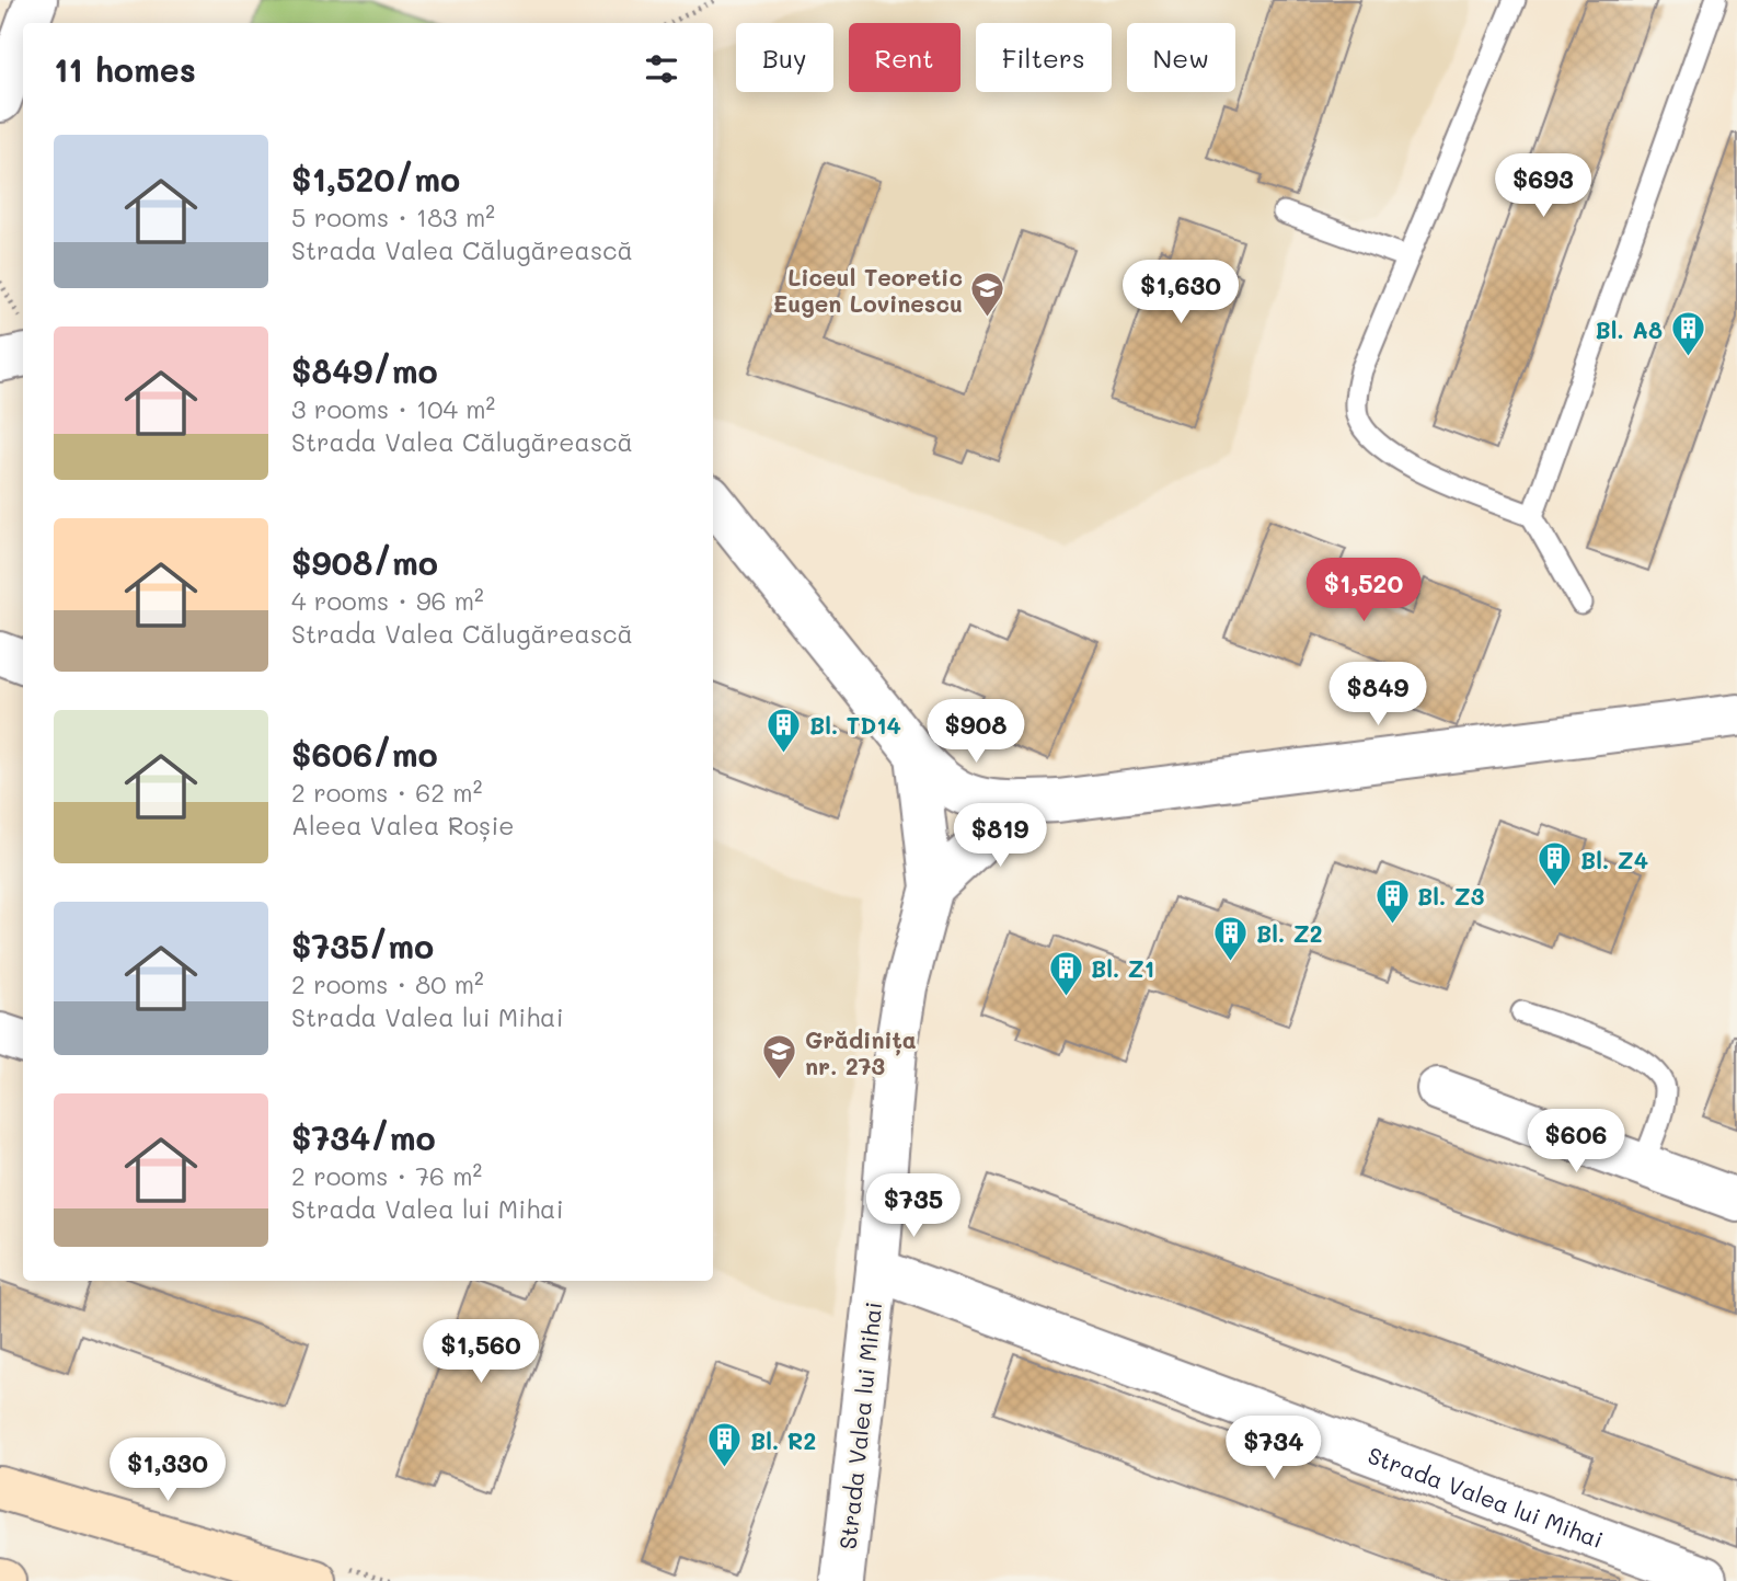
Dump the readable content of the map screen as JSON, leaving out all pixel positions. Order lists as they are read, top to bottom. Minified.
{"streets":{"street":["Strada Valea lui Mihai"]},"places":{"school or university":["Liceul Teoretic Eugen Lovinescu","Grădinița nr. 273"],"building":["Bl. A8","Bl. TD14","Bl. Z4","Bl. Z3","Bl. Z2","Bl. Z1","Bl. R2"]},"page":{"chip":["Buy","Rent","Filters","New"],"heading":"11 homes","list":[{"name":"$1,520/mo","note":"5 rooms · 183 m² · Strada Valea Călugărească"},{"name":"$849/mo","note":"3 rooms · 104 m² · Strada Valea Călugărească"},{"name":"$908/mo","note":"4 rooms · 96 m² · Strada Valea Călugărească"},{"name":"$606/mo","note":"2 rooms · 62 m² · Aleea Valea Roșie"},{"name":"$735/mo","note":"2 rooms · 80 m² · Strada Valea lui Mihai"},{"name":"$734/mo","note":"2 rooms · 76 m² · Strada Valea lui Mihai"}],"price":["$693","$1,630","$1,520","$849","$908","$819","$606","$735","$1,560","$734","$1,330"]}}
